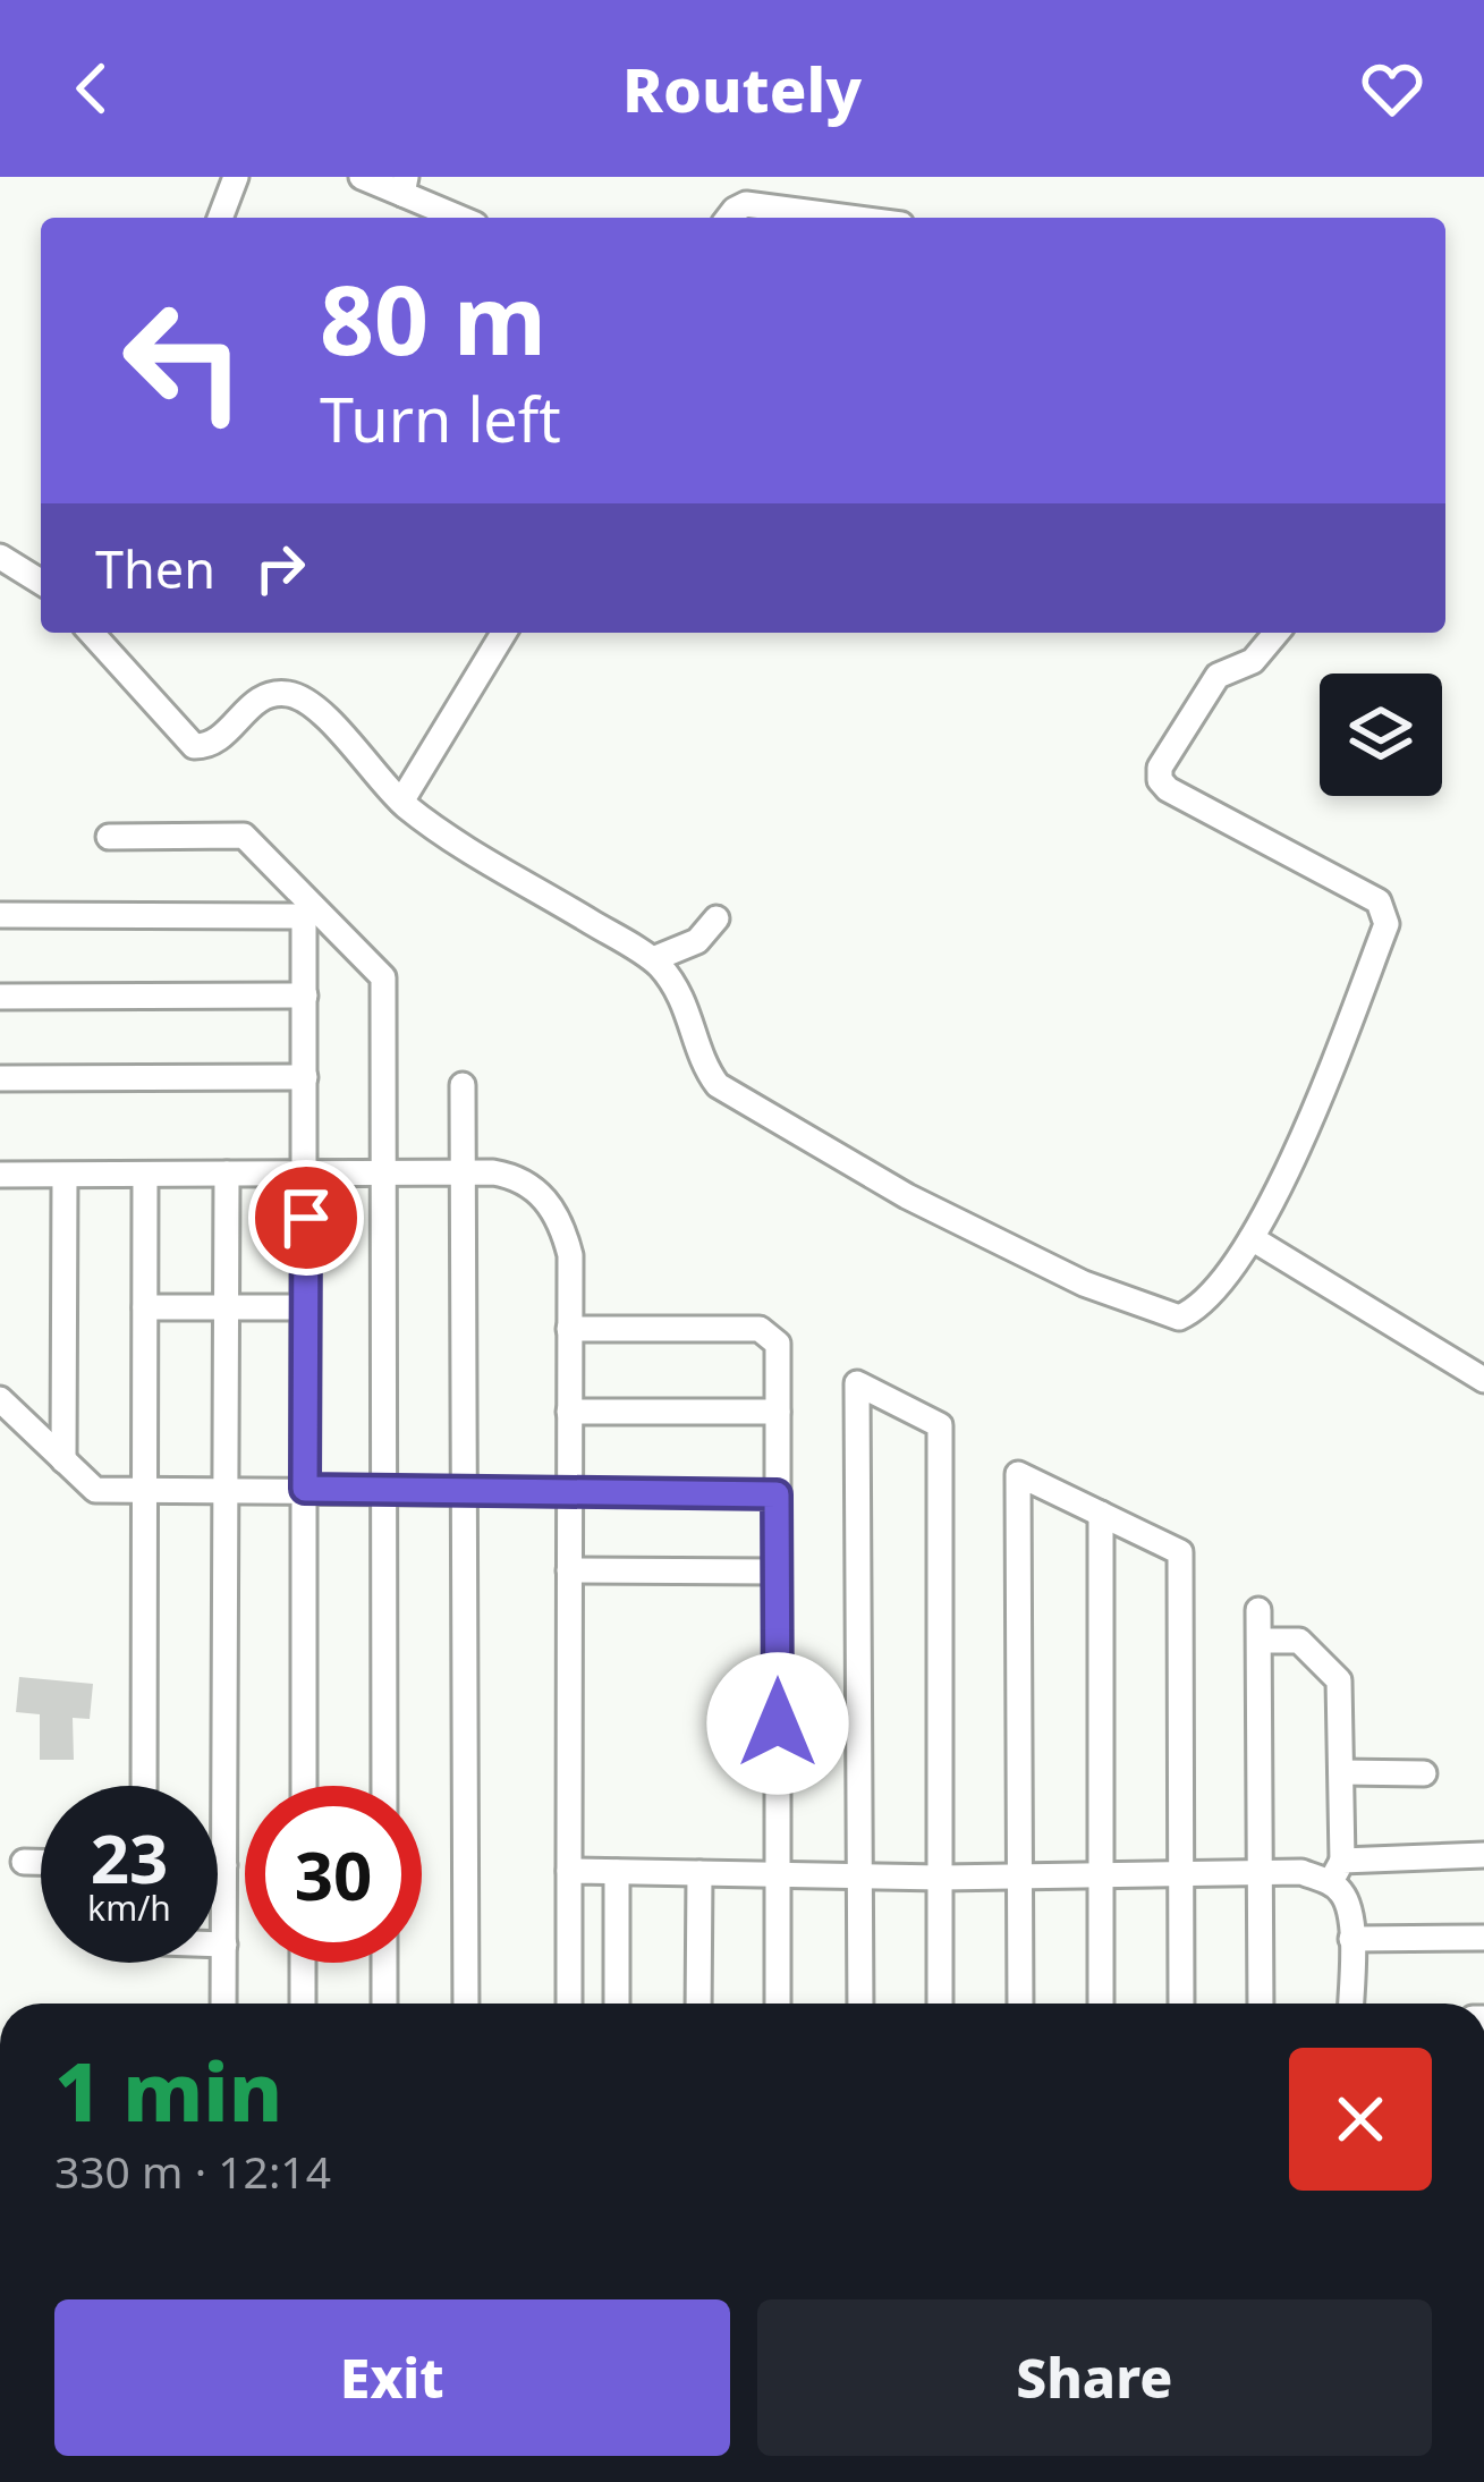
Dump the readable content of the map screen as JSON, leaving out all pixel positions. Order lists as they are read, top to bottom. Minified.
{"page":{"header":"Routely","turn":["80 m","Turn left"],"then":"Then","speed":"23 km/h","limit":"30","heading":["1 min","330 m · 12:14"],"buttons":["Exit","Share"]}}
